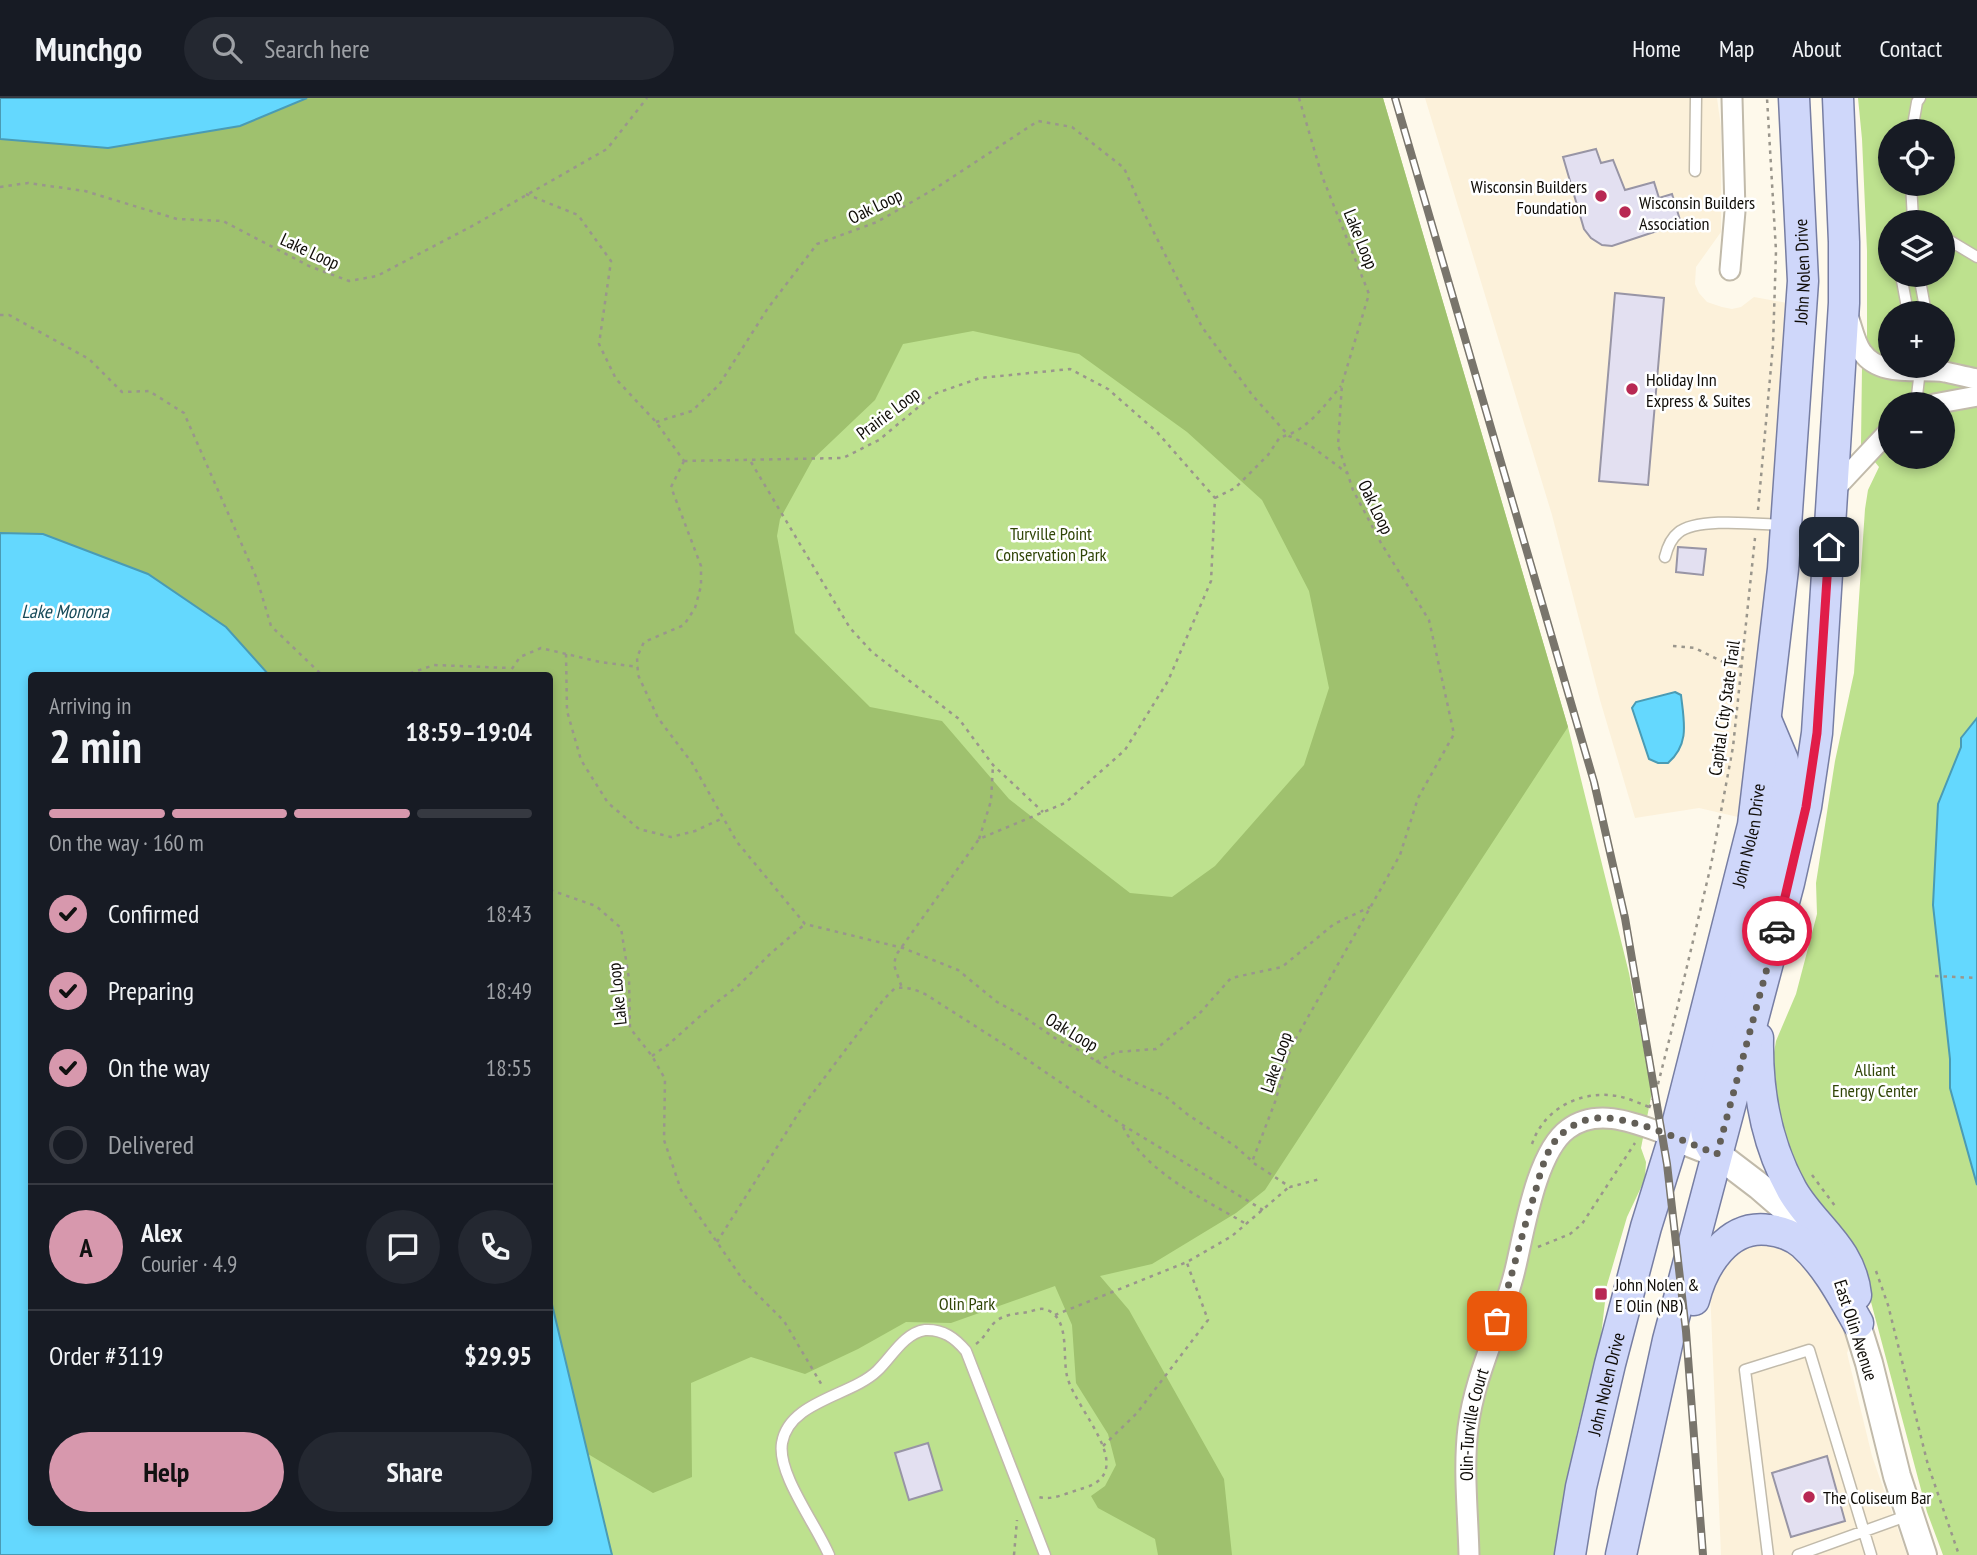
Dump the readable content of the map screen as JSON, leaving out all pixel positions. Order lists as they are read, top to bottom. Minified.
{"streets":{"main road":["John Nolen Drive"],"street":["East Olin Avenue","Olin-Turville Court"],"path":["Oak Loop","Lake Loop","Prairie Loop","Capital City State Trail"]},"crossings":[["Oak Loop","Lake Loop"],["John Nolen Drive","East Olin Avenue"],["John Nolen Drive","Olin-Turville Court"],["Capital City State Trail","Olin-Turville Court"],["East Olin Avenue","Olin-Turville Court"]],"water":["Lake Monona"],"parks":["Turville Point Conservation Park","Alliant Energy Center","Olin Park"],"places":{"other":["Wisconsin Builders Foundation","Wisconsin Builders Association","Holiday Inn Express & Suites","The Coliseum Bar"],"transit":["John Nolen & E Olin (NB)"]},"page":{"header":"Munchgo","search":"Search here","nav":["Home","Map","About","Contact"],"map_buttons":["+","−"],"heading":["2 min","Arriving in","18:59–19:04"],"panel":["Alex","Courier · 4.9","Order #3119","$29.95"],"bar":"On the way · 160 m","list":[["Confirmed","18:43"],["Preparing","18:49"],["On the way","18:55"],"Delivered"],"round":"A","buttons":["Help","Share"]}}
